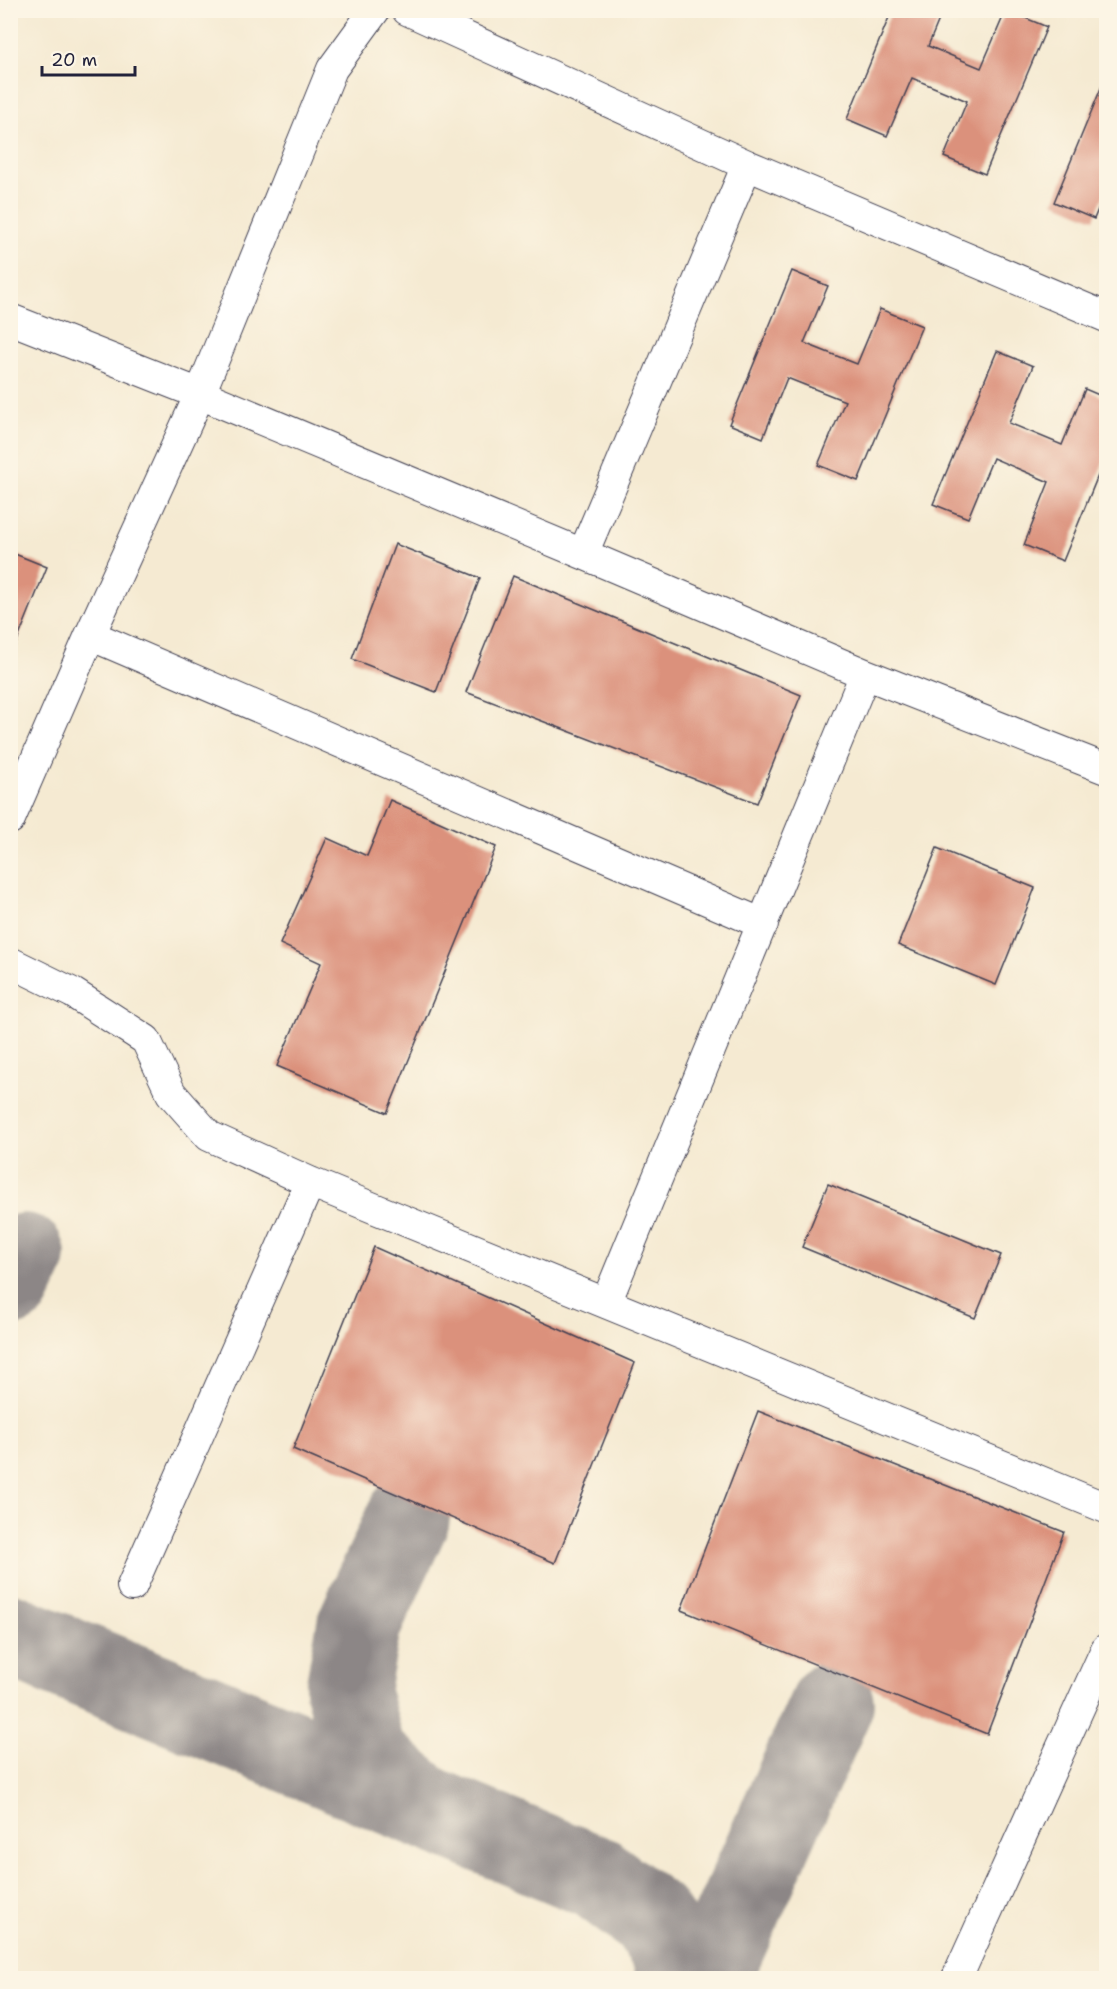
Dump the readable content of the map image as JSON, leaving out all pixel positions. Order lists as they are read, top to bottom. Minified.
{"scale_bar":"20 m"}
